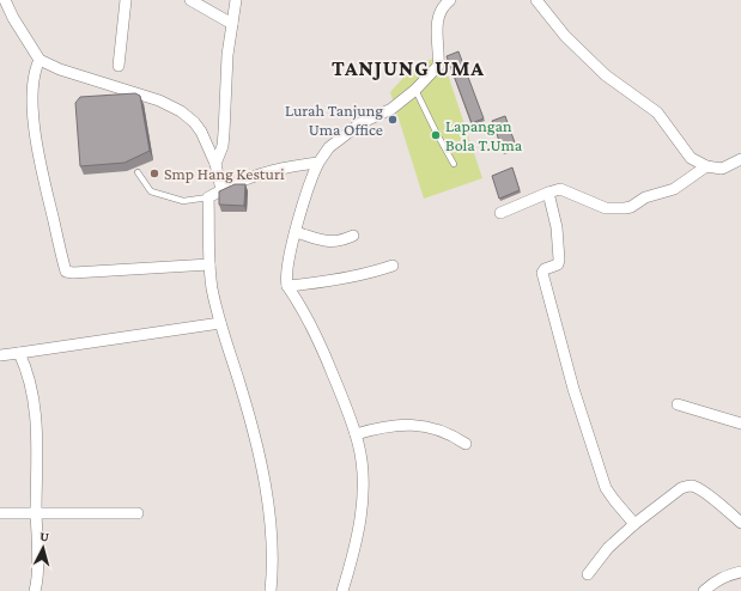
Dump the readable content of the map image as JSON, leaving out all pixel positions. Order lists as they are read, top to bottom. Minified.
{"districts":["TANJUNG UMA"],"places":["Lurah Tanjung Uma Office","Lapangan Bola T.Uma","Smp Hang Kesturi"],"north":"top"}
